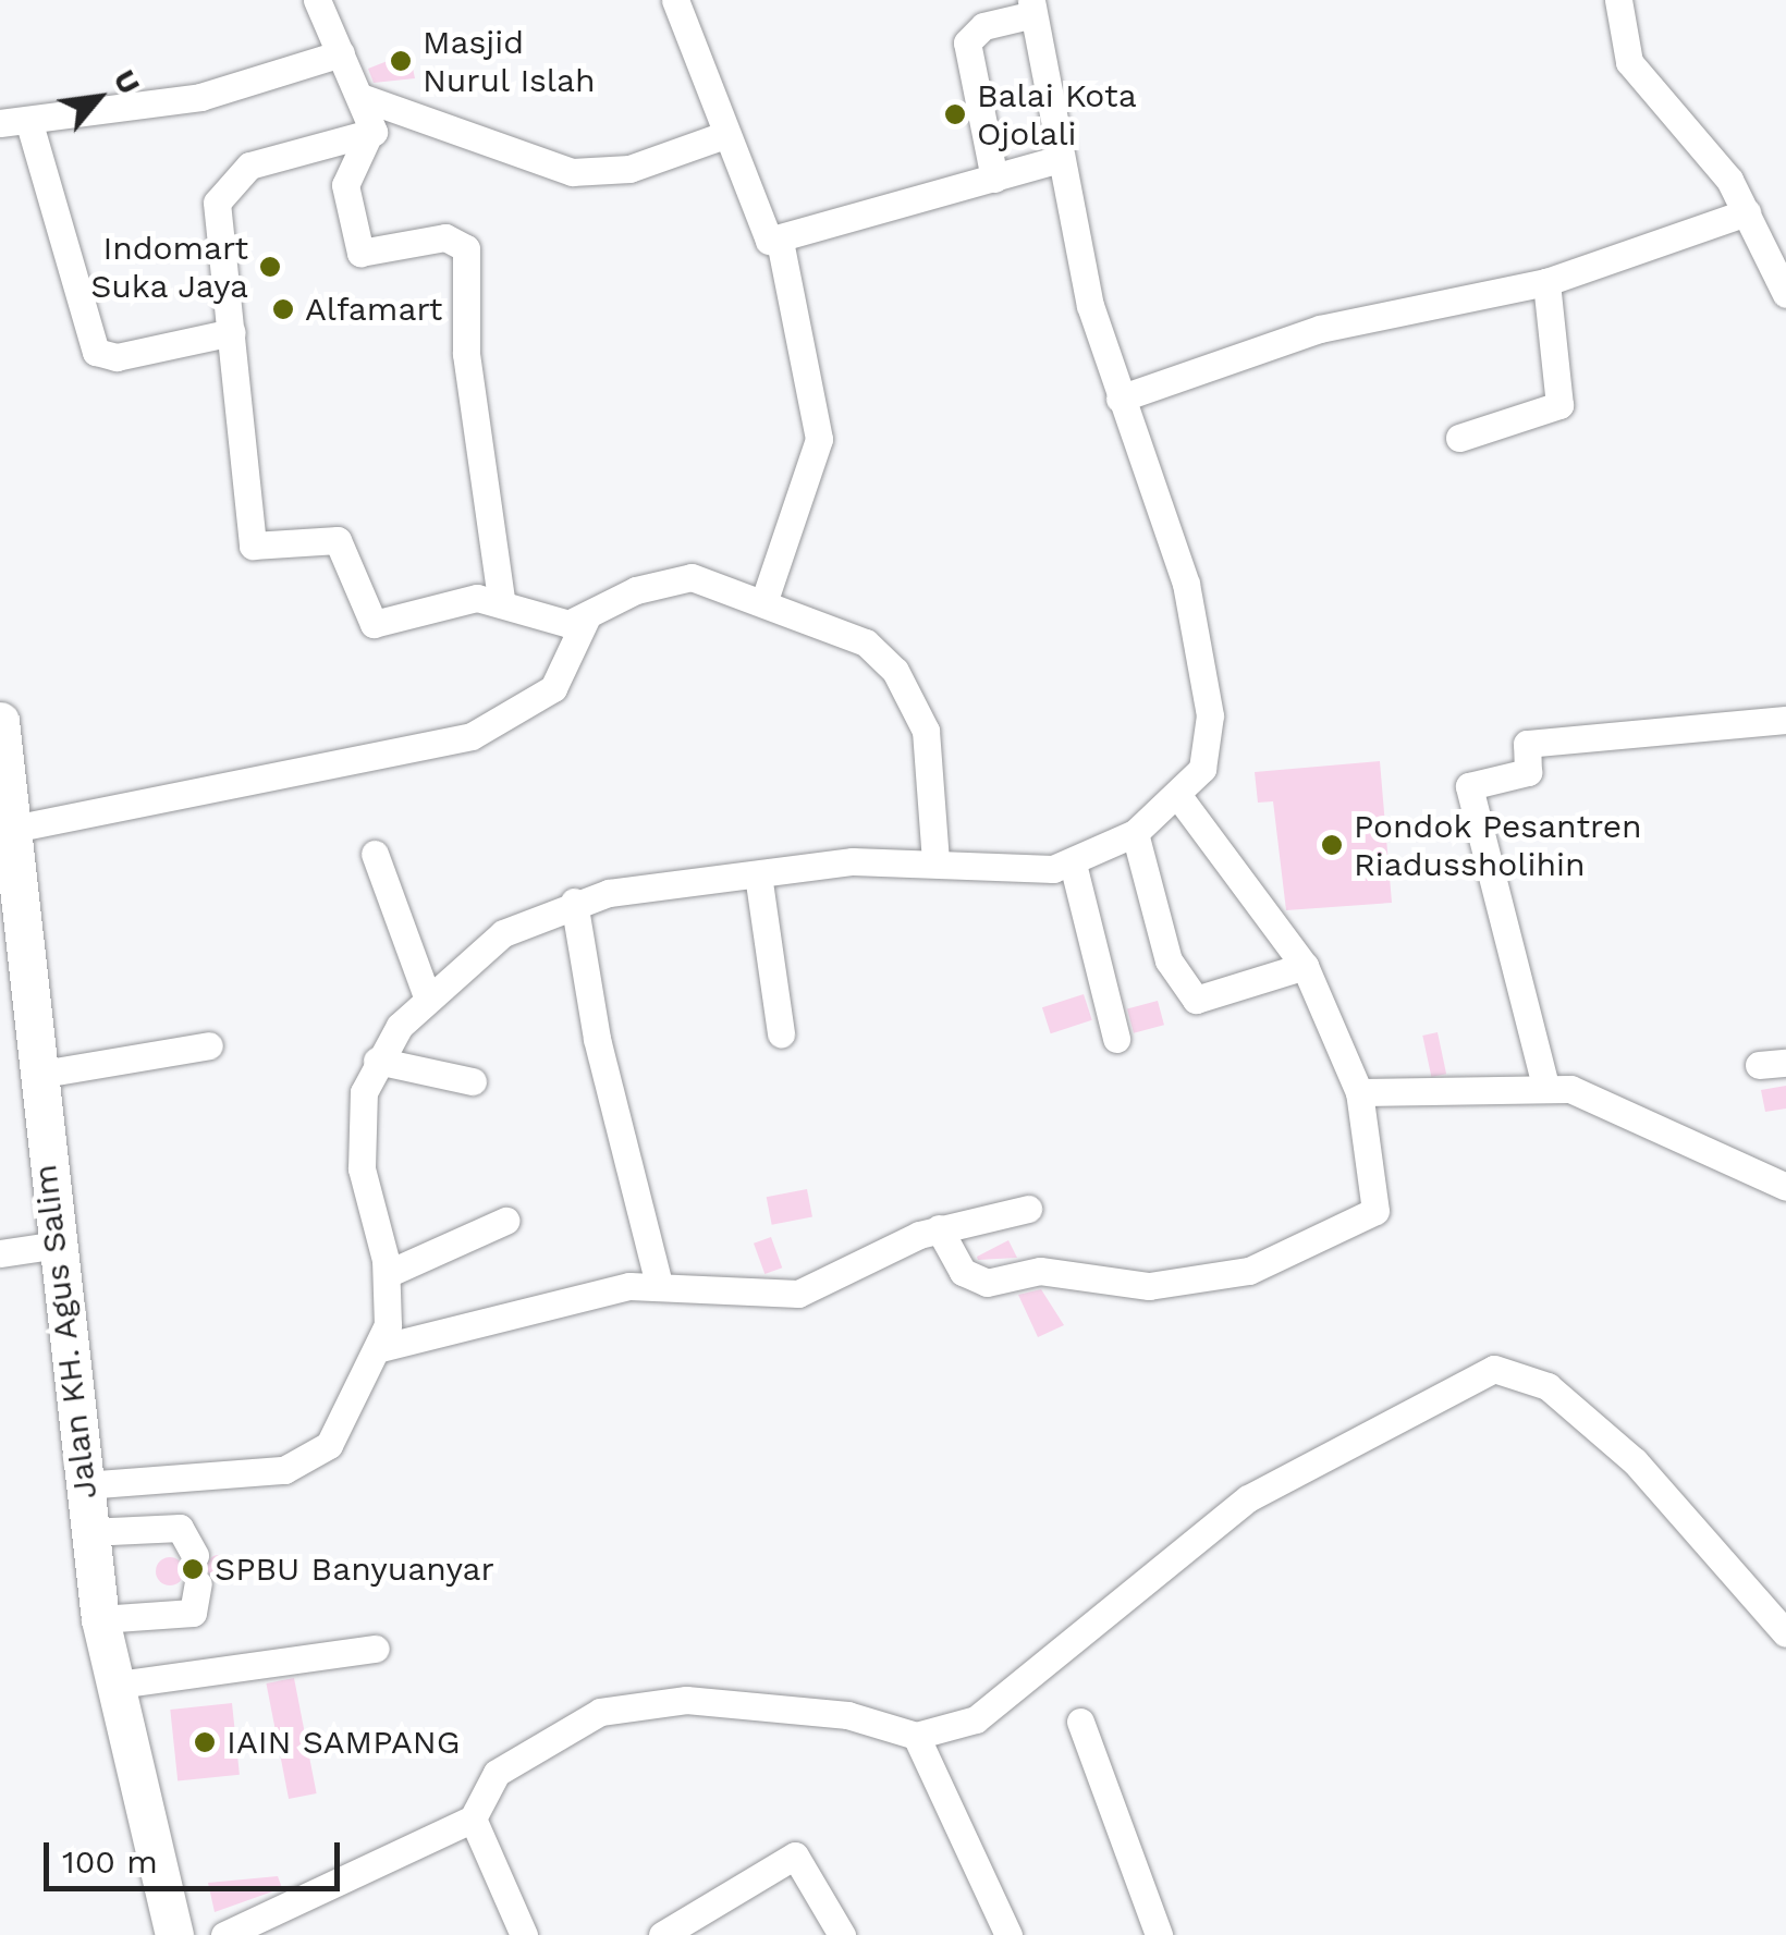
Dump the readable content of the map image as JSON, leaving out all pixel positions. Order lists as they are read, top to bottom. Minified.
{"streets":{"highway":["Jalan KH. Agus Salim"]},"places":["Masjid Nurul Islah","Balai Kota Ojolali","Indomart Suka Jaya","Alfamart","Pondok Pesantren Riadussholihin","SPBU Banyuanyar","IAIN SAMPANG"],"scale_bar":"100 m","north":"top right"}
